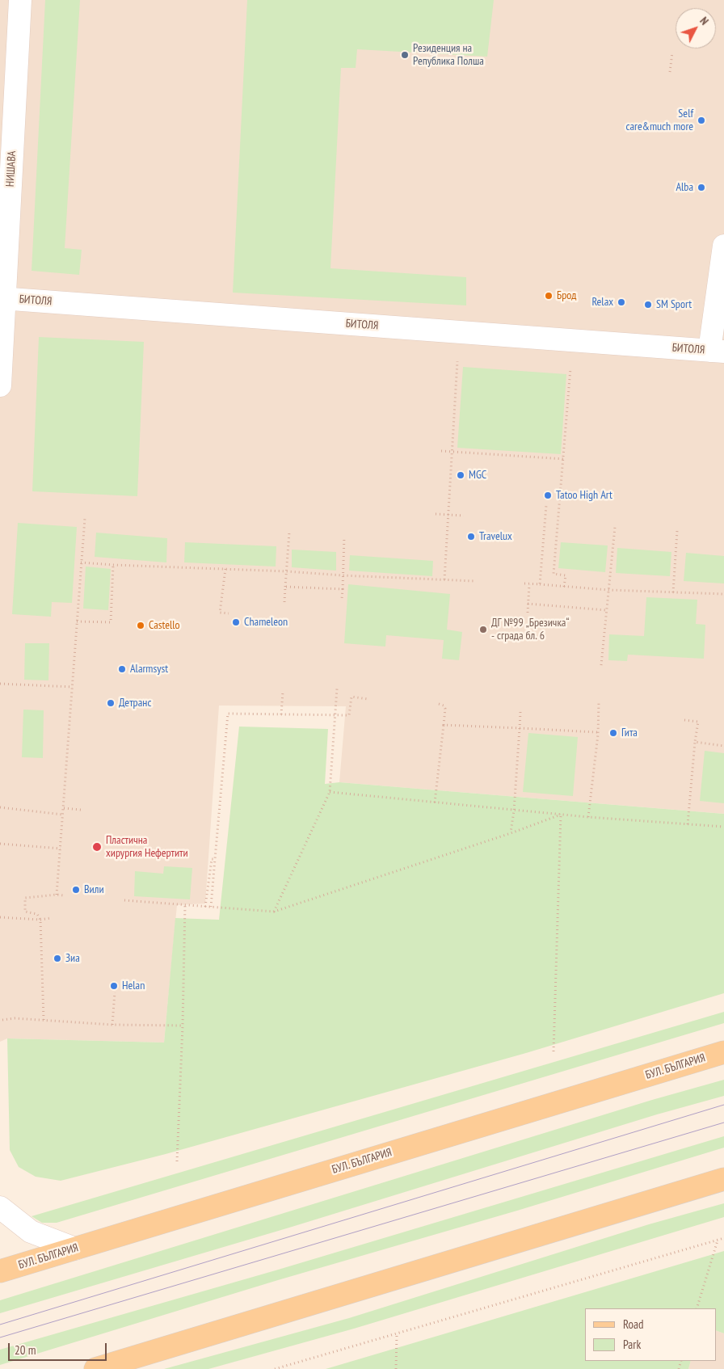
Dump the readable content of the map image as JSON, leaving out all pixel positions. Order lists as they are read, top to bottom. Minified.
{"streets":{"main road":["БУЛ. БЪЛГАРИЯ"],"street":["НИШАВА","БИТОЛЯ"]},"crossings":[["НИШАВА","БИТОЛЯ"]],"places":["Резиденция на Република Полша","Self care&much more","Alba","Брод","Relax","SM Sport","MGC","Tatoo High Art","Travelux","Chameleon","Castello","ДГ №99 „Брезичка“ - сграда бл. 6","Alarmsyst","Детранс","Гита","Пластична хирургия Нефертити","Вили","Зиа","Helan"],"legend":["Road","Park"],"scale_bar":"20 m","north":"top right"}
